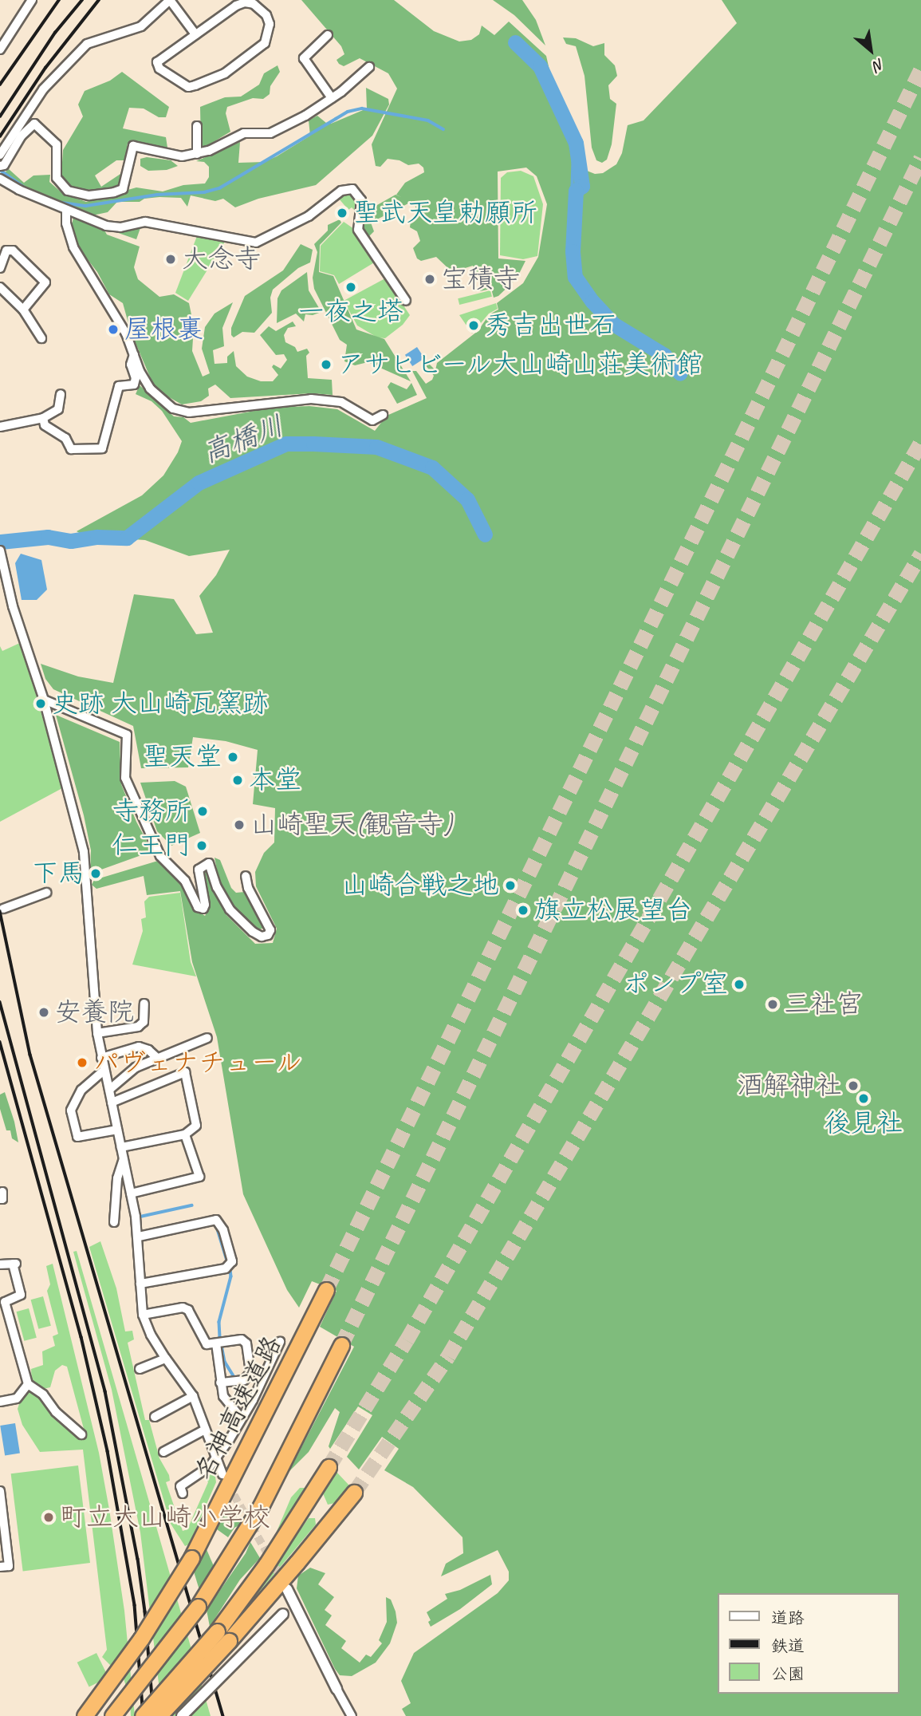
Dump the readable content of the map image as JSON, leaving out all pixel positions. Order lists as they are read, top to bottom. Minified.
{"streets":{"highway":["名神高速道路"]},"water":["高橋川"],"places":["聖武天皇勅願所","大念寺","宝積寺","一夜之塔","秀吉出世石","屋根裏","アサヒビール大山崎山荘美術館","史跡 大山崎瓦窯跡","聖天堂","本堂","寺務所","山崎聖天(観音寺)","仁王門","下馬","山崎合戦之地","旗立松展望台","ポンプ室","三社宮","安養院","パヴェナチュール","酒解神社","後見社","町立大山崎小学校"],"legend":["道路","鉄道","公園"],"north":"bottom right"}
